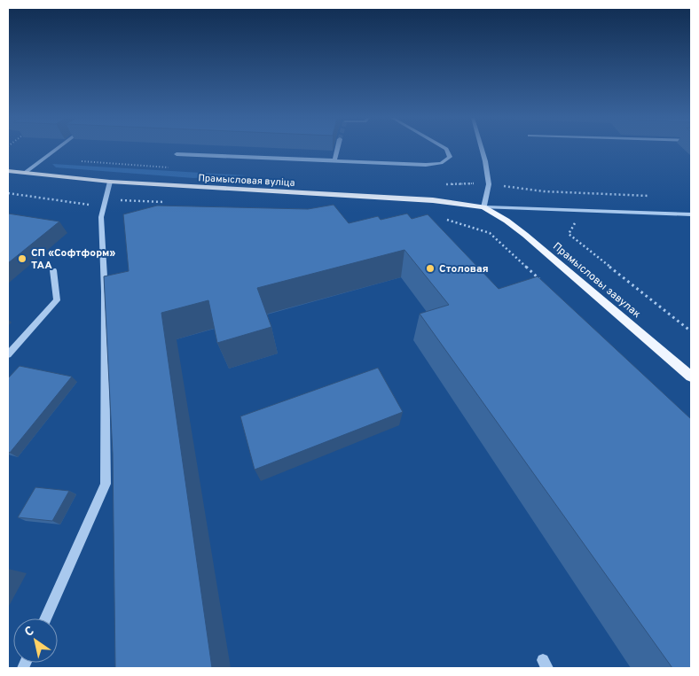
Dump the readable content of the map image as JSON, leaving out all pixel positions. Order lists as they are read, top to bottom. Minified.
{"streets":{"main road":["Прамысловая вуліца","Прамысловы завулак"]},"crossings":[["Прамысловая вуліца","Прамысловы завулак"]],"places":["СП «Софтформ» ТАА","Столовая"],"north":"top left"}
